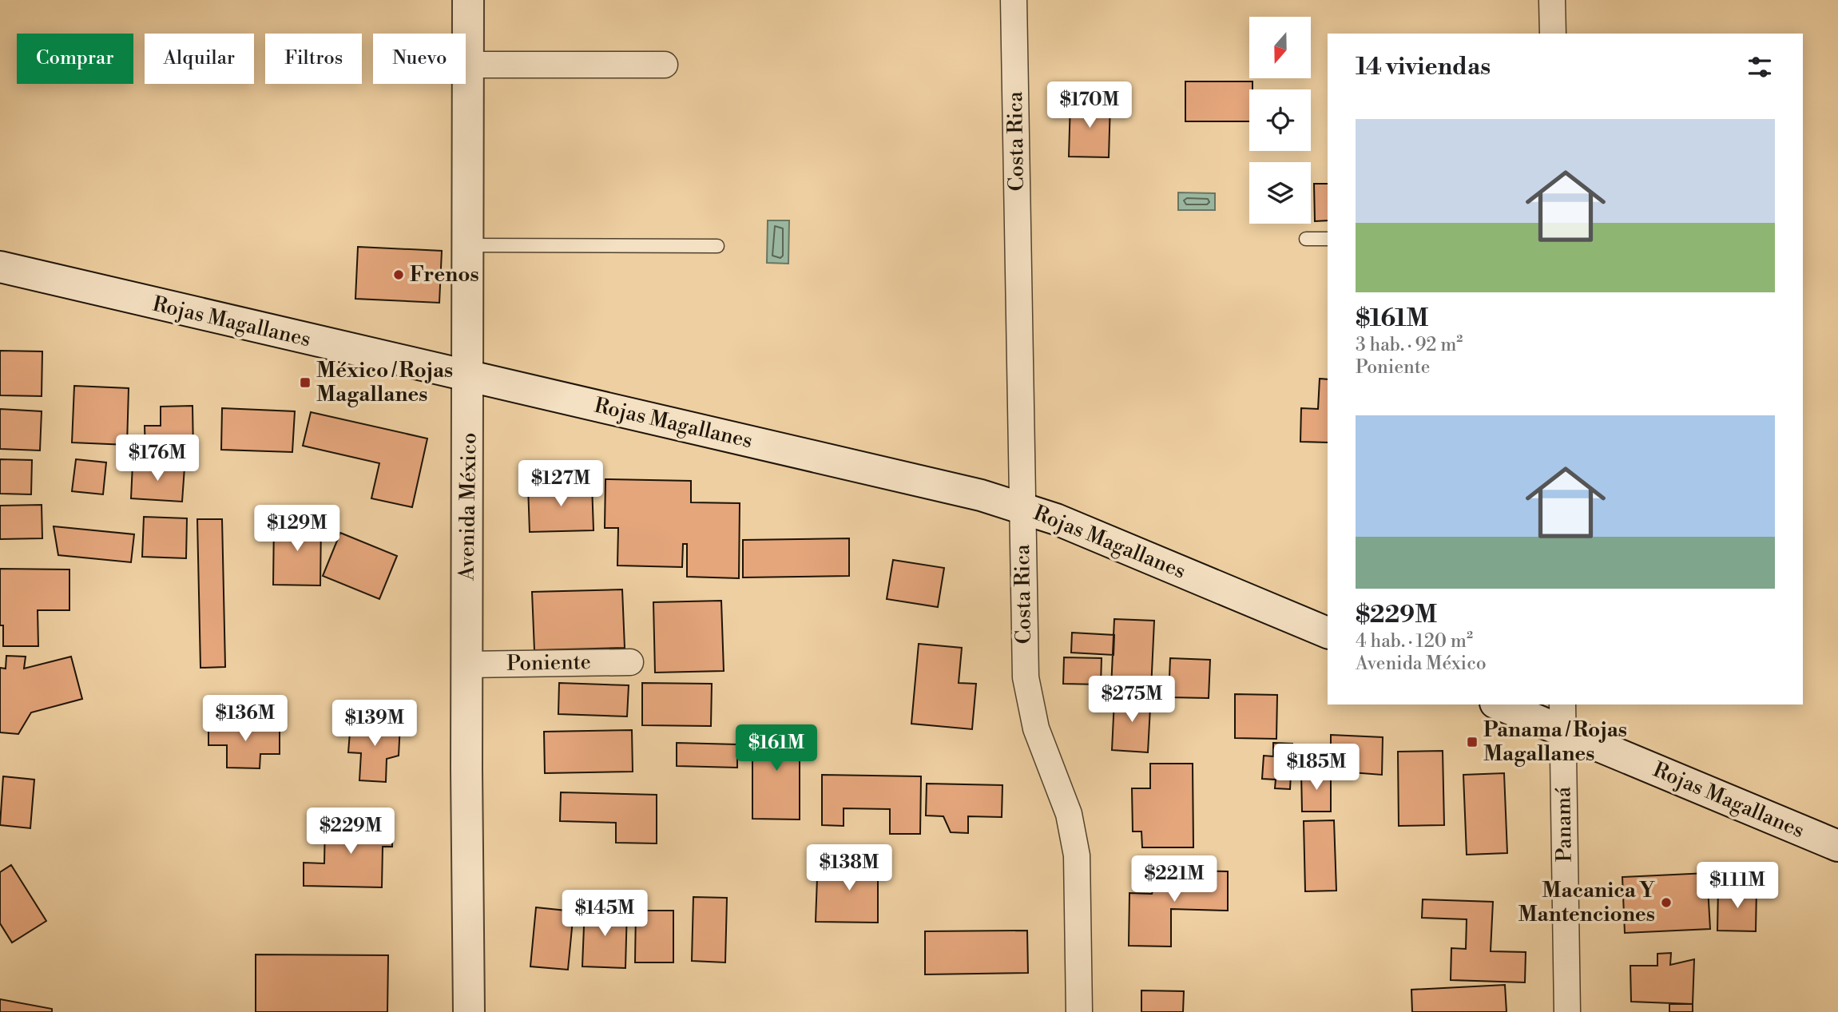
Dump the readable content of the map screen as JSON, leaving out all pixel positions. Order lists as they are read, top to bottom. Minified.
{"streets":{"main road":["Rojas Magallanes","Avenida México"],"street":["Costa Rica","Poniente","Panamá"]},"crossings":[["Costa Rica","Rojas Magallanes"],["Rojas Magallanes","Avenida México"],["Rojas Magallanes","Panamá"],["Avenida México","Poniente"]],"places":{"other":["Frenos","Macanica Y Mantenciones"],"transit":["México / Rojas Magallanes","Panama / Rojas Magallanes"]},"north":"bottom","page":{"chip":["Comprar","Alquilar","Filtros","Nuevo"],"heading":"14 viviendas","price":["$170M","$176M","$127M","$129M","$275M","$136M","$139M","$161M","$185M","$229M","$138M","$221M","$111M","$145M"],"list":[{"name":"$161M","note":"3 hab. · 92 m² · Poniente"},{"name":"$229M","note":"4 hab. · 120 m² · Avenida México"}]}}
